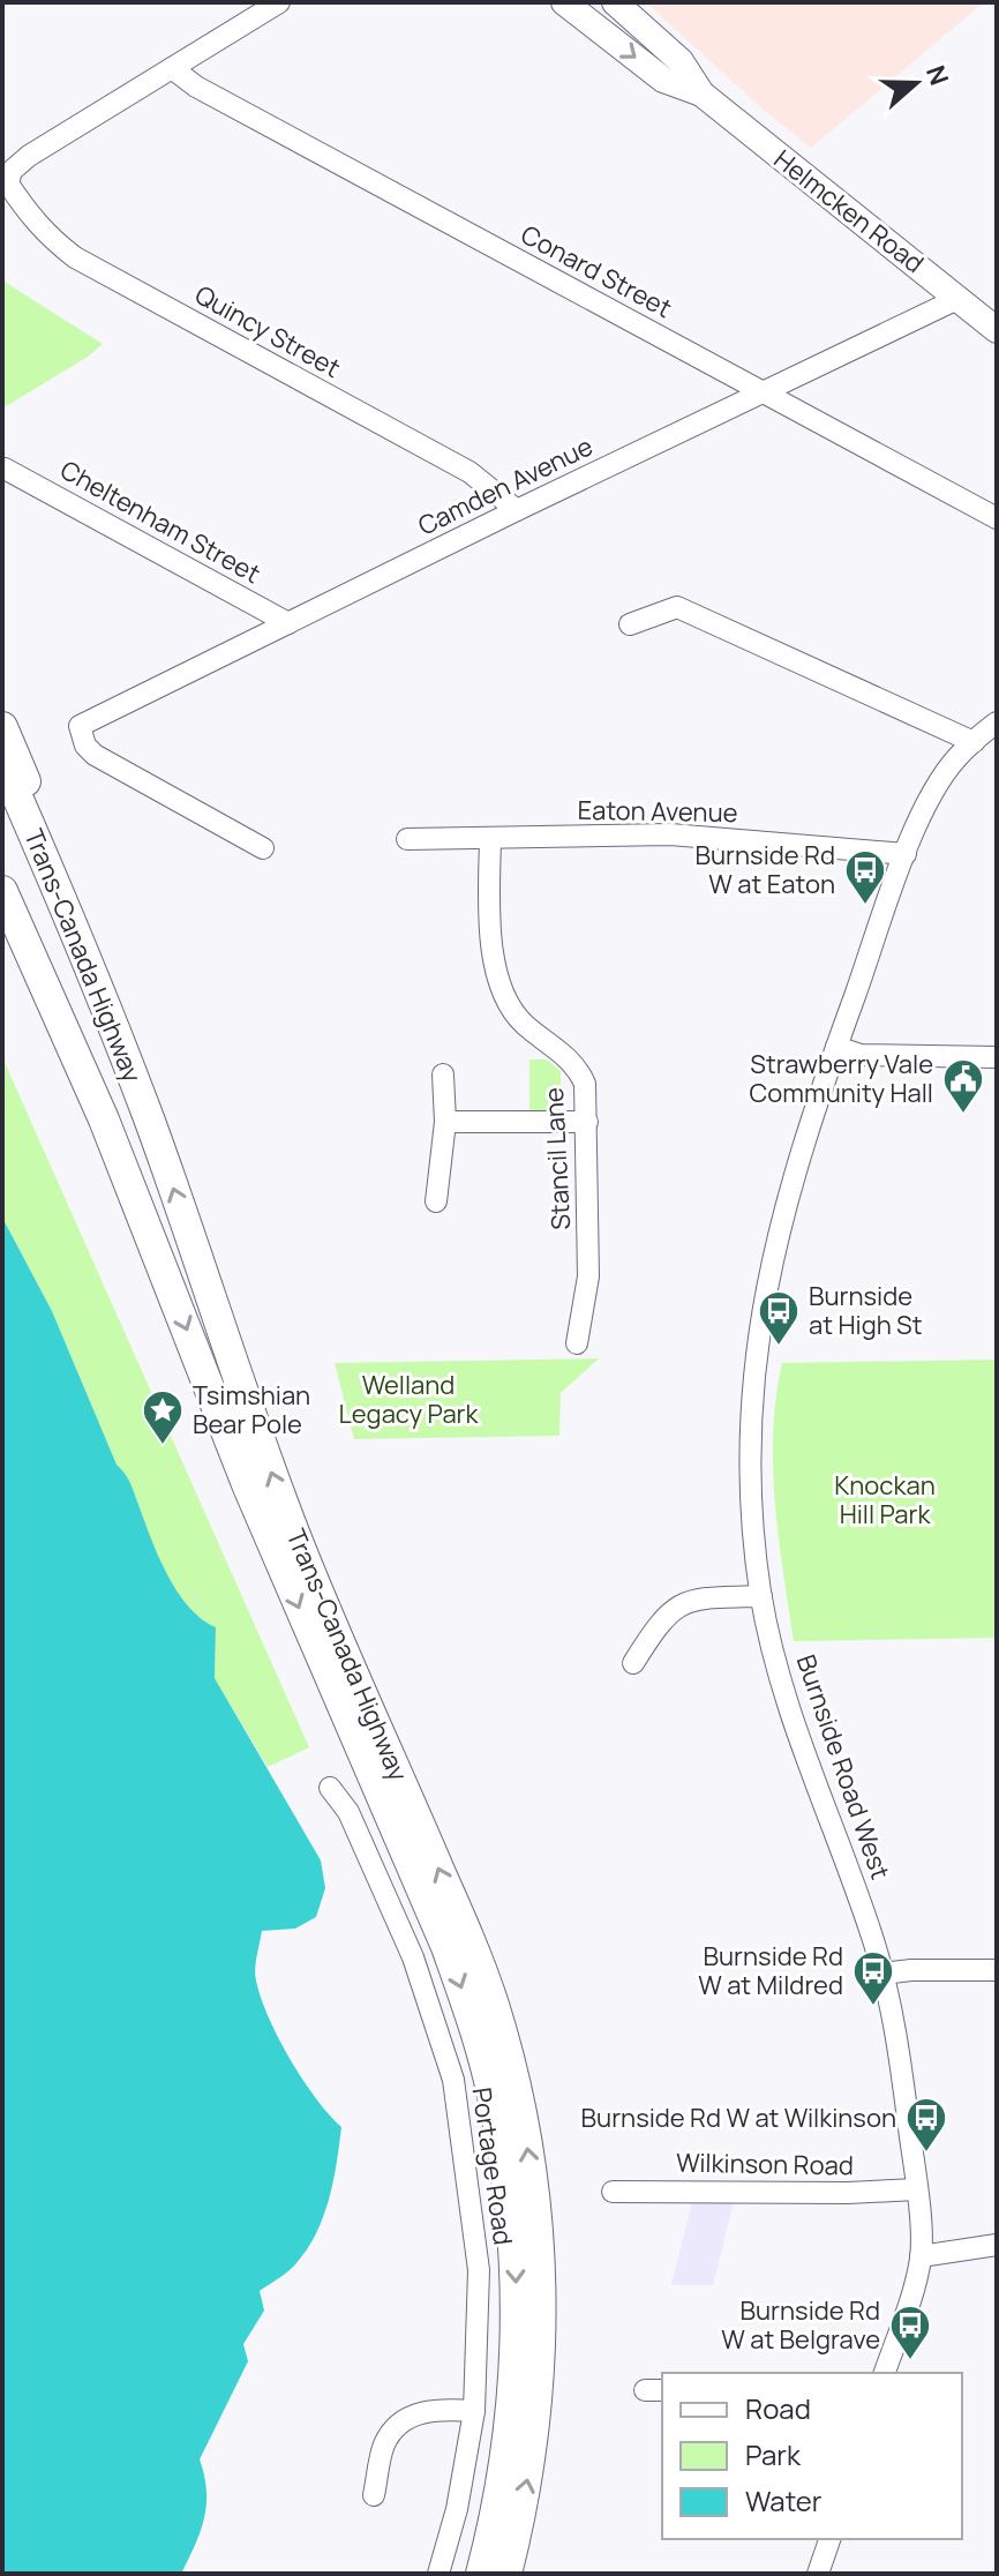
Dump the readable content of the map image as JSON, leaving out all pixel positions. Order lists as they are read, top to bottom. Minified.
{"streets":{"highway":["Trans-Canada Highway"],"main road":["Helmcken Road"],"street":["Conard Street","Quincy Street","Camden Avenue","Cheltenham Street","Eaton Avenue","Stancil Lane","Burnside Road West","Wilkinson Road","Portage Road"]},"crossings":[["Helmcken Road","Camden Avenue"],["Conard Street","Quincy Street"],["Conard Street","Camden Avenue"],["Quincy Street","Camden Avenue"],["Camden Avenue","Cheltenham Street"],["Eaton Avenue","Stancil Lane"],["Eaton Avenue","Burnside Road West"],["Burnside Road West","Wilkinson Road"]],"parks":["Welland Legacy Park","Knockan Hill Park"],"places":{"bus stop":["Burnside Rd W at Eaton","Burnside at High St","Burnside Rd W at Mildred","Burnside Rd W at Wilkinson","Burnside Rd W at Belgrave"],"public building":["Strawberry Vale Community Hall"],"place":["Tsimshian Bear Pole"]},"legend":["Road","Park","Water"],"north":"right"}
